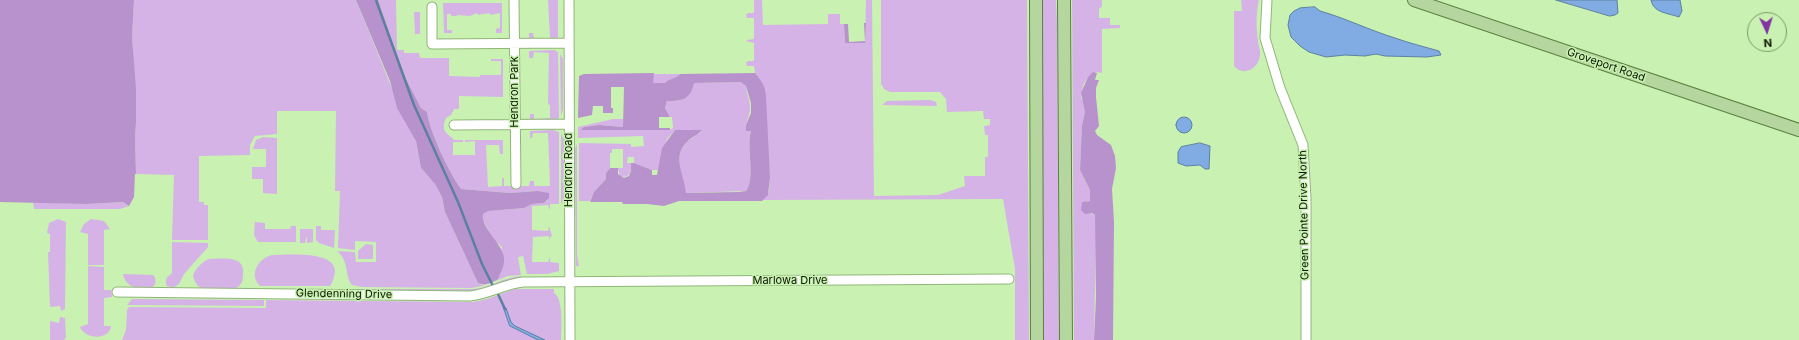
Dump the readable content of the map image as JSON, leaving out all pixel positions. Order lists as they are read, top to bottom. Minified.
{"streets":{"main road":["Groveport Road"],"street":["Hendron Park","Hendron Road","Green Pointe Drive North","Marlowa Drive","Glendenning Drive"]},"crossings":[["Hendron Road","Marlowa Drive"],["Hendron Road","Glendenning Drive"],["Marlowa Drive","Glendenning Drive"]],"north":"bottom"}
